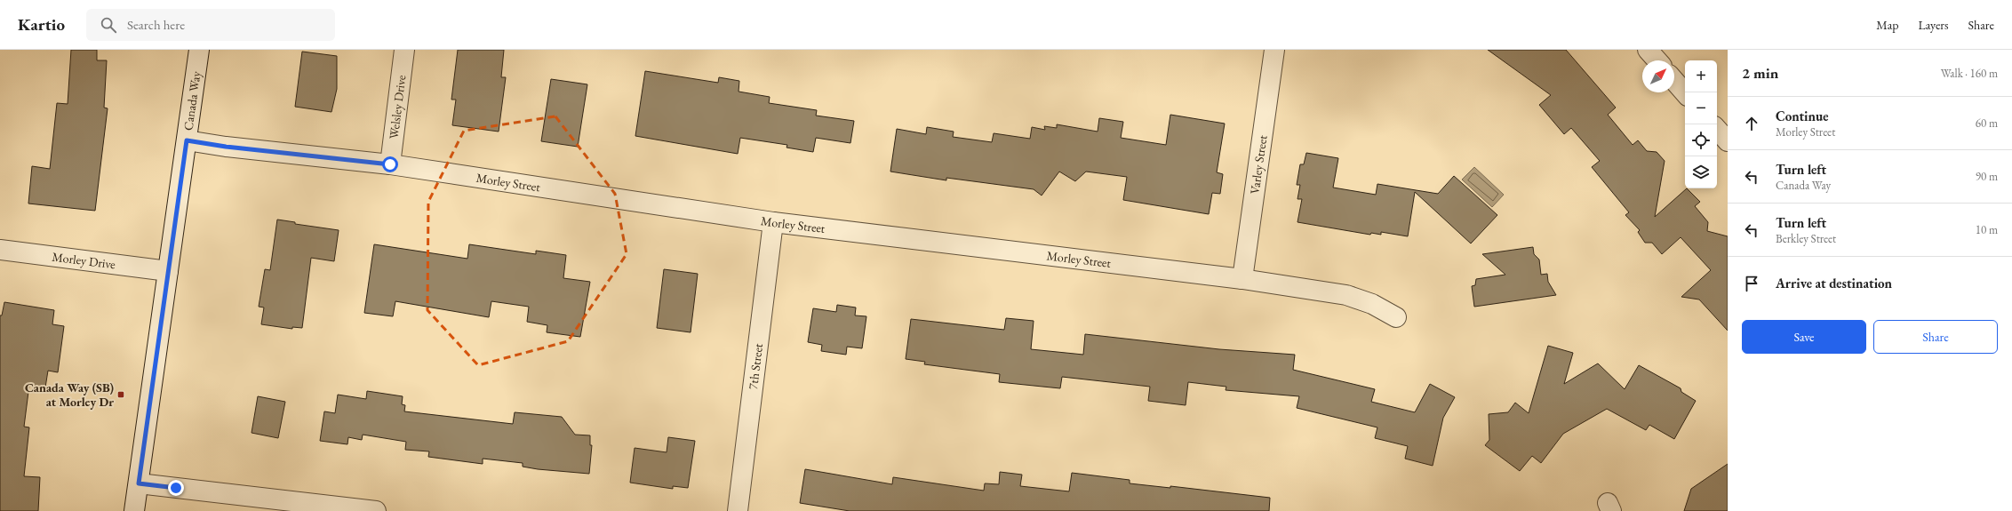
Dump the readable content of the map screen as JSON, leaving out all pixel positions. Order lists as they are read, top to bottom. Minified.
{"streets":{"street":["Canada Way","Welsley Drive","Varley Street","Morley Street","Morley Drive","7th Street"]},"crossings":[["Canada Way","Morley Street"],["Canada Way","Morley Drive"],["Welsley Drive","Morley Street"],["Varley Street","Morley Street"],["Morley Street","7th Street"]],"places":{"transit":["Canada Way (SB) at Morley Dr"]},"north":"top right","page":{"header":"Kartio","search":"Search here","nav":["Map","Layers","Share"],"heading":["2 min","Walk · 160 m"],"map_buttons":["+","−"],"list":[["Continue","Morley Street","60 m"],["Turn left","Canada Way","90 m"],["Turn left","Berkley Street","10 m"],"Arrive at destination"],"buttons":["Save","Share"]}}
